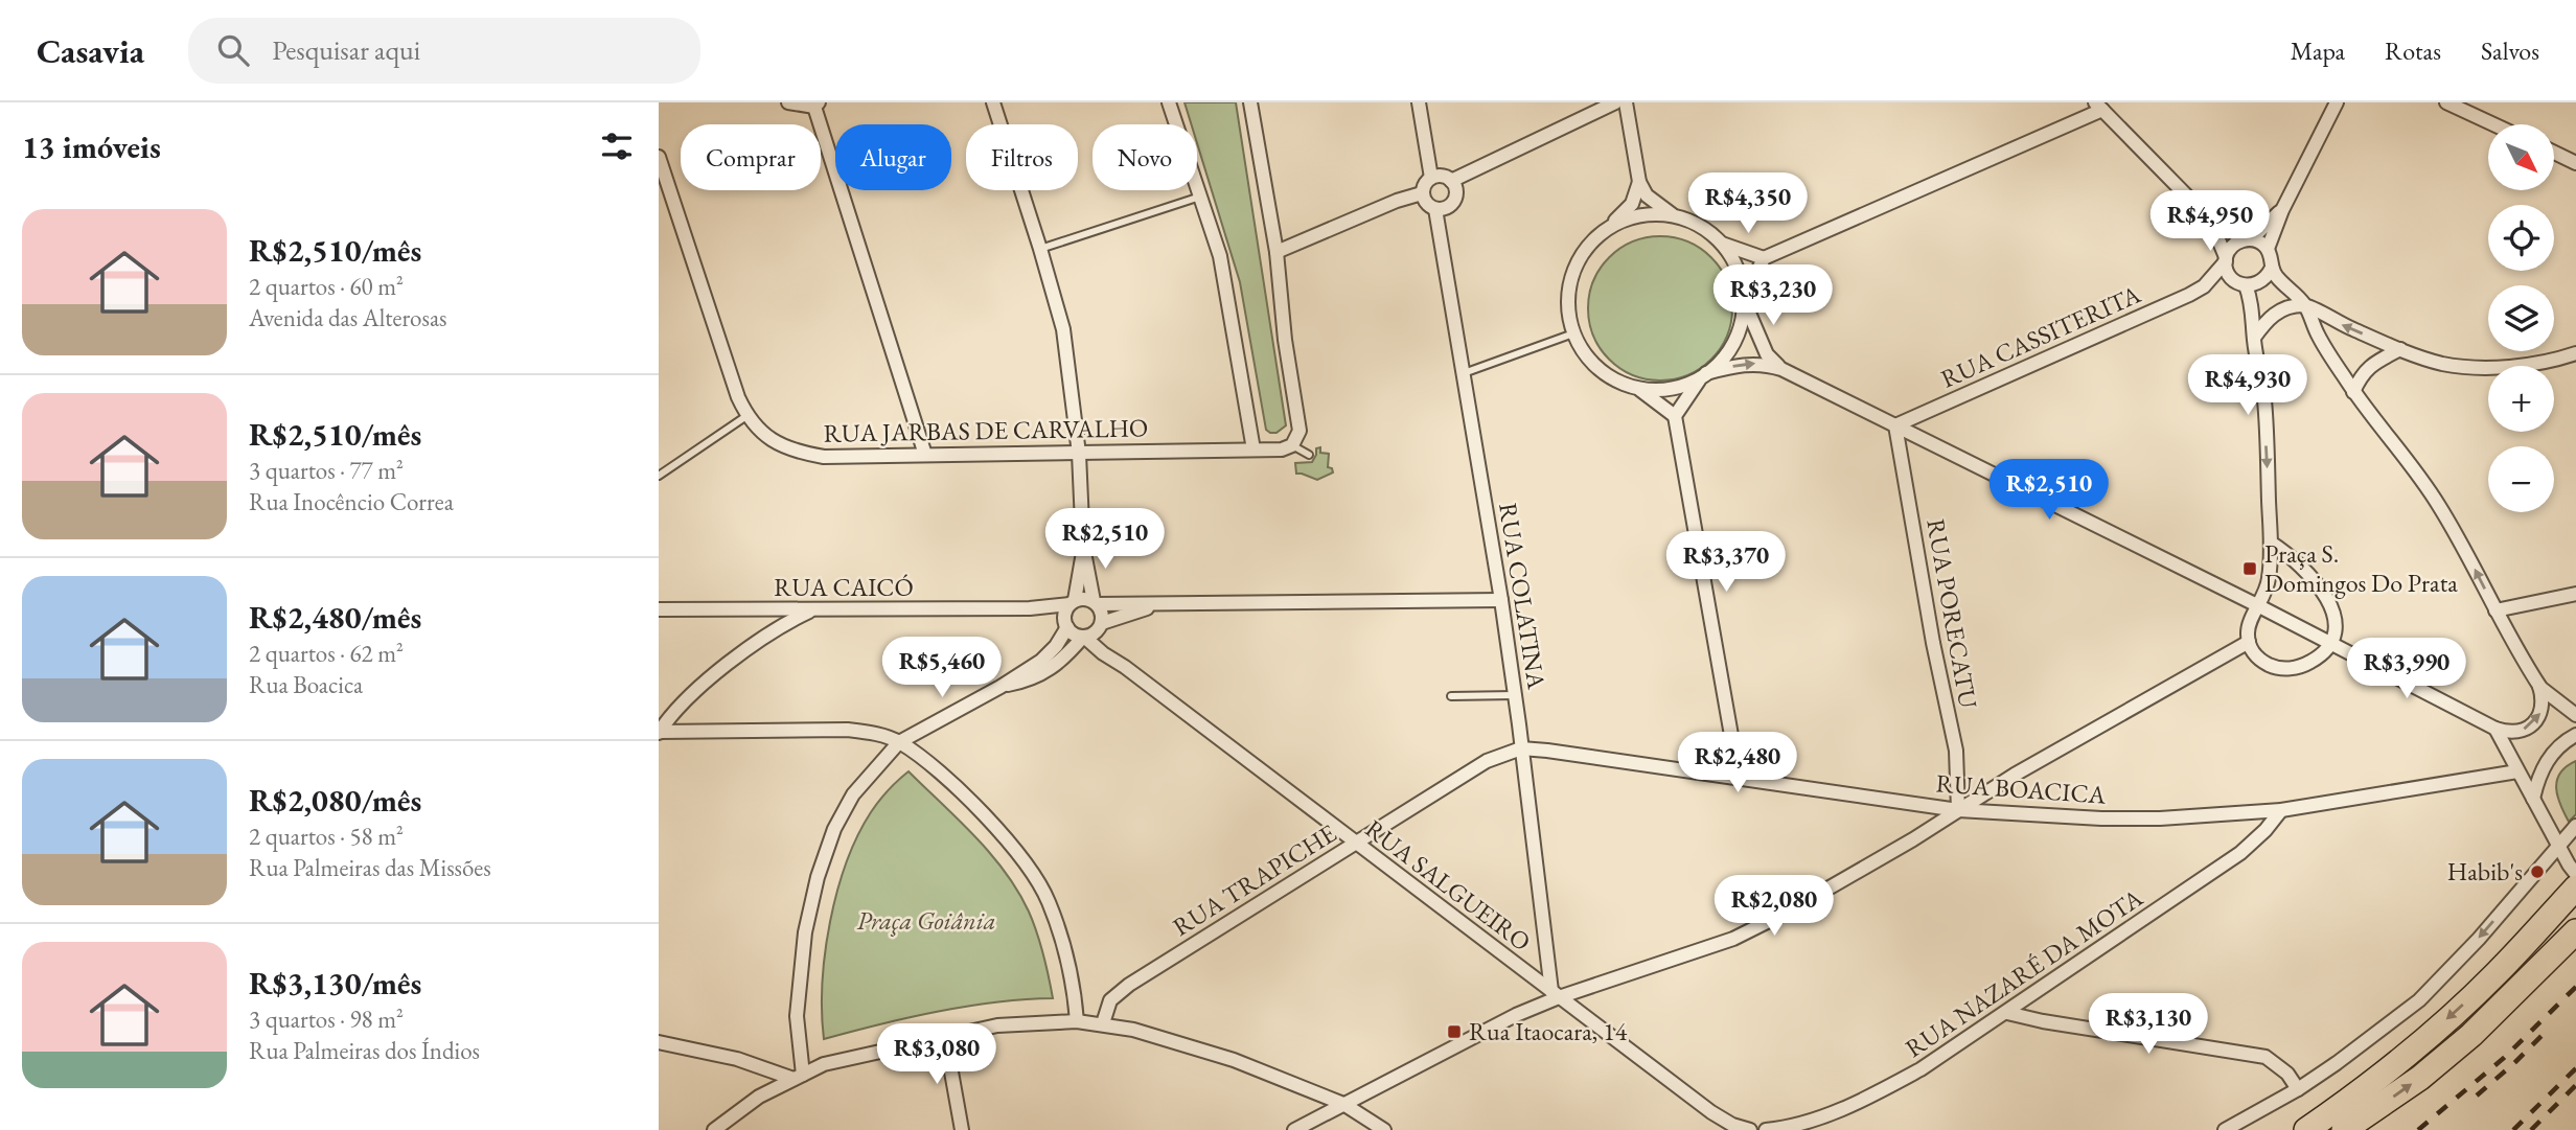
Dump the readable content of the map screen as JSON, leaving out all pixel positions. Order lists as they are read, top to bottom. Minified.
{"streets":{"street":["RUA CASSITERITA","RUA JARBAS DE CARVALHO","RUA CAICÓ","RUA COLATINA","RUA PORECATU","RUA BOACICA","RUA TRAPICHE","RUA SALGUEIRO","RUA NAZARÉ DA MOTA"]},"crossings":[["RUA CASSITERITA","RUA PORECATU"],["RUA CAICÓ","RUA SALGUEIRO"],["RUA COLATINA","RUA BOACICA"],["RUA COLATINA","RUA TRAPICHE"],["RUA COLATINA","RUA SALGUEIRO"],["RUA PORECATU","RUA BOACICA"],["RUA BOACICA","RUA TRAPICHE"],["RUA BOACICA","RUA NAZARÉ DA MOTA"],["RUA TRAPICHE","RUA SALGUEIRO"]],"parks":["Praça Goiânia"],"places":{"transit":["Praça S. Domingos Do Prata","Rua Itaocara, 14"],"other":["Habib's"]},"north":"bottom right","page":{"header":"Casavia","search":"Pesquisar aqui","nav":["Mapa","Rotas","Salvos"],"heading":"13 imóveis","map_buttons":["+","−"],"chip":["Comprar","Alugar","Filtros","Novo"],"price":["R$4,350","R$4,950","R$3,230","R$4,930","R$2,510","R$2,510","R$3,370","R$5,460","R$3,990","R$2,480","R$2,080","R$3,130","R$3,080"],"list":[{"name":"R$2,510/mês","note":"2 quartos · 60 m² · Avenida das Alterosas"},{"name":"R$2,510/mês","note":"3 quartos · 77 m² · Rua Inocêncio Correa"},{"name":"R$2,480/mês","note":"2 quartos · 62 m² · Rua Boacica"},{"name":"R$2,080/mês","note":"2 quartos · 58 m² · Rua Palmeiras das Missões"},{"name":"R$3,130/mês","note":"3 quartos · 98 m² · Rua Palmeiras dos Índios"}]}}
